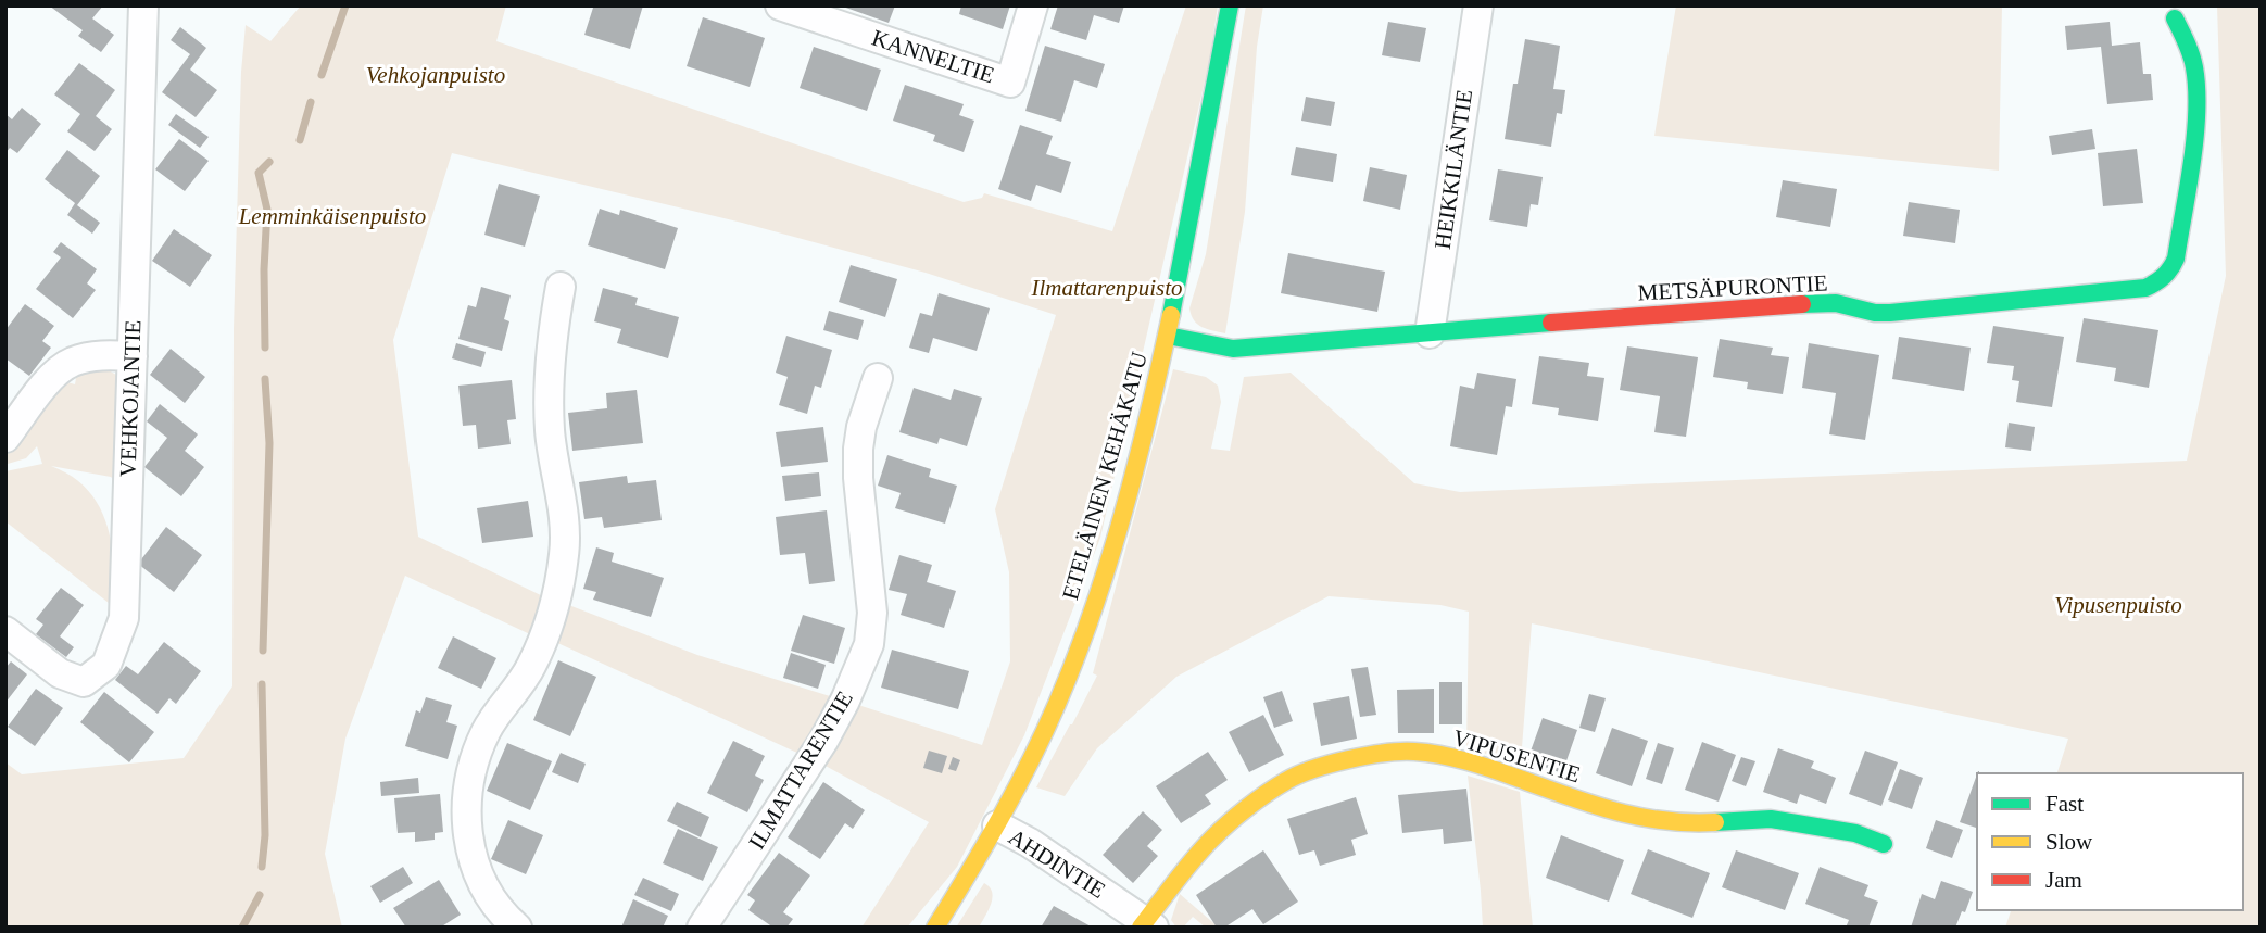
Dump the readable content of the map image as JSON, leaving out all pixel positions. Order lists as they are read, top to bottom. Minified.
{"streets":{"street":["KANNELTIE","HEIKKILÄNTIE","METSÄPURONTIE","VEHKOJANTIE","ETELÄINEN KEHÄKATU","VIPUSENTIE","ILMATTARENTIE","AHDINTIE"]},"crossings":[["HEIKKILÄNTIE","METSÄPURONTIE"],["METSÄPURONTIE","ETELÄINEN KEHÄKATU"],["ETELÄINEN KEHÄKATU","AHDINTIE"],["VIPUSENTIE","AHDINTIE"]],"parks":["Vehkojanpuisto","Lemminkäisenpuisto","Ilmattarenpuisto","Vipusenpuisto"],"legend":["Fast","Slow","Jam"]}
